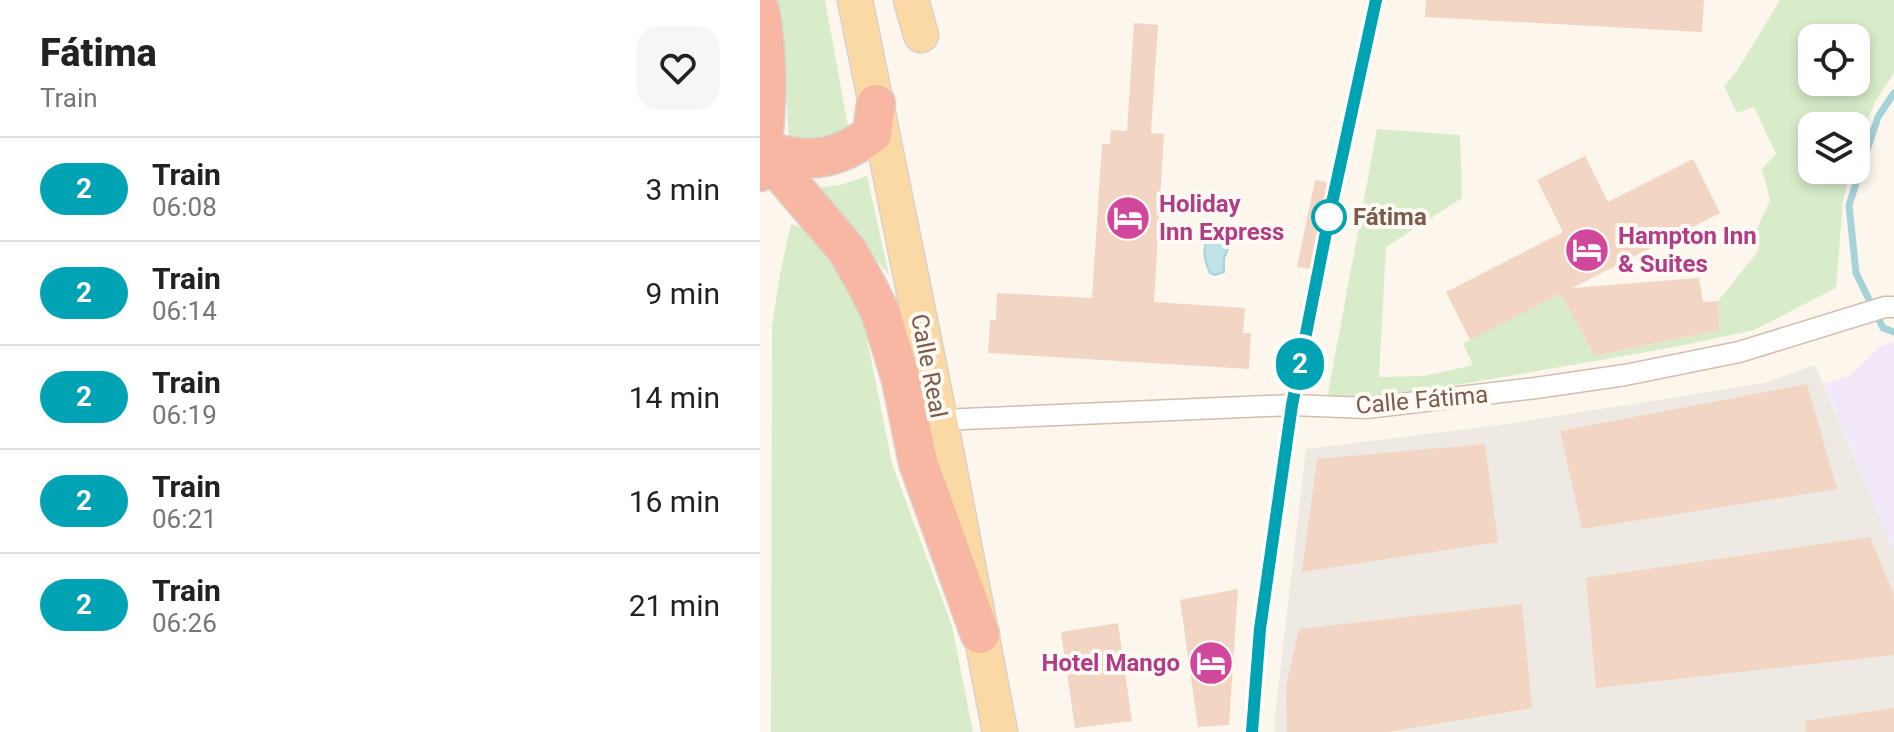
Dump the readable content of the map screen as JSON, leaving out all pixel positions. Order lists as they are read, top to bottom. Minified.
{"streets":{"main road":["Calle Real"],"street":["Calle Fátima"]},"crossings":[["Calle Real","Calle Fátima"]],"places":{"other":["Fátima"],"hotel":["Holiday Inn Express","Hampton Inn & Suites","Hotel Mango"]},"page":{"heading":["Fátima","Train"],"on_map":"2","list":[{"mark":"2","name":"Train","note":"06:08","value":"3 min"},{"mark":"2","name":"Train","note":"06:14","value":"9 min"},{"mark":"2","name":"Train","note":"06:19","value":"14 min"},{"mark":"2","name":"Train","note":"06:21","value":"16 min"},{"mark":"2","name":"Train","note":"06:26","value":"21 min"}]}}
